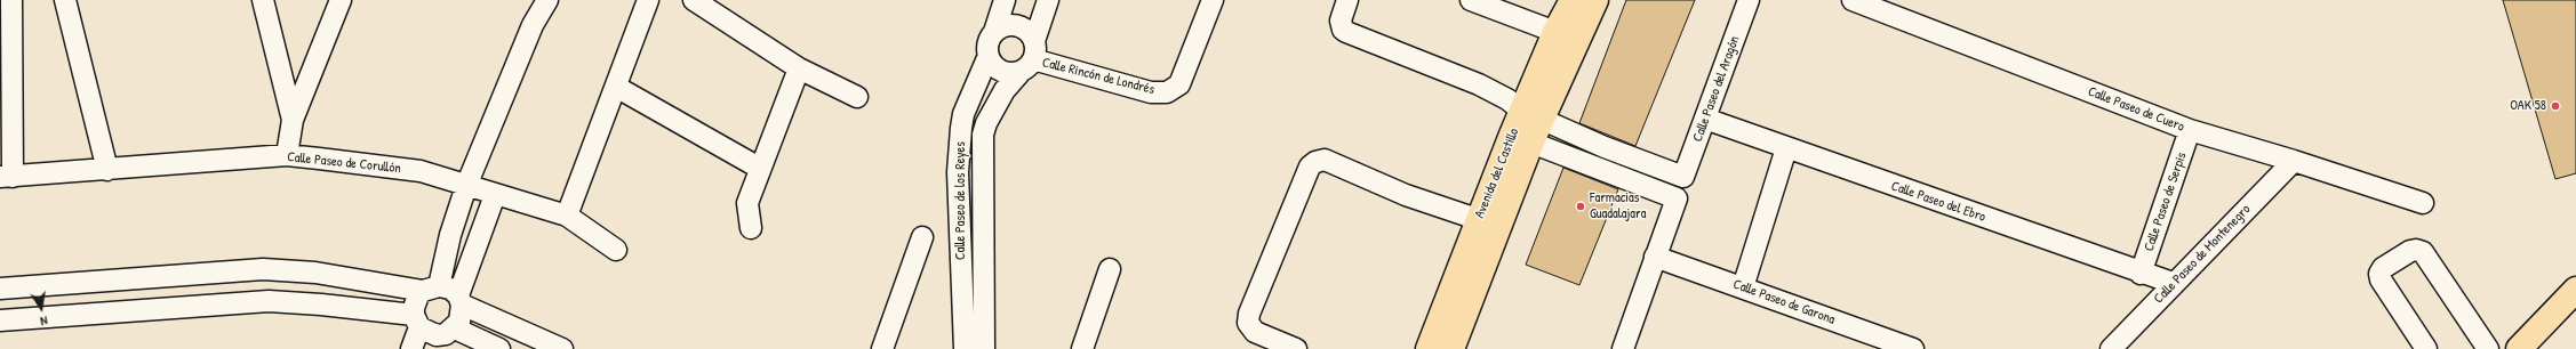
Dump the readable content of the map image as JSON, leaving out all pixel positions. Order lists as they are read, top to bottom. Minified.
{"streets":{"main road":["Avenida del Castillo"],"street":["Calle Rincón de Londrés","Calle Paseo del Aragón","Calle Paseo de Cuero","Calle Paseo de Corullón","Calle Paseo de los Reyes","Calle Paseo del Ebro","Calle Paseo de Serpis","Calle Paseo de Montenegro","Calle Paseo de Garona"]},"crossings":[["Calle Rincón de Londrés","Calle Paseo de los Reyes"],["Calle Paseo del Aragón","Calle Paseo del Ebro"],["Calle Paseo de Cuero","Calle Paseo de Serpis"],["Calle Paseo de Cuero","Calle Paseo de Montenegro"],["Calle Paseo del Ebro","Calle Paseo de Serpis"],["Calle Paseo del Ebro","Calle Paseo de Montenegro"]],"places":["OAK 58","Farmacias Guadalajara"],"north":"bottom"}
